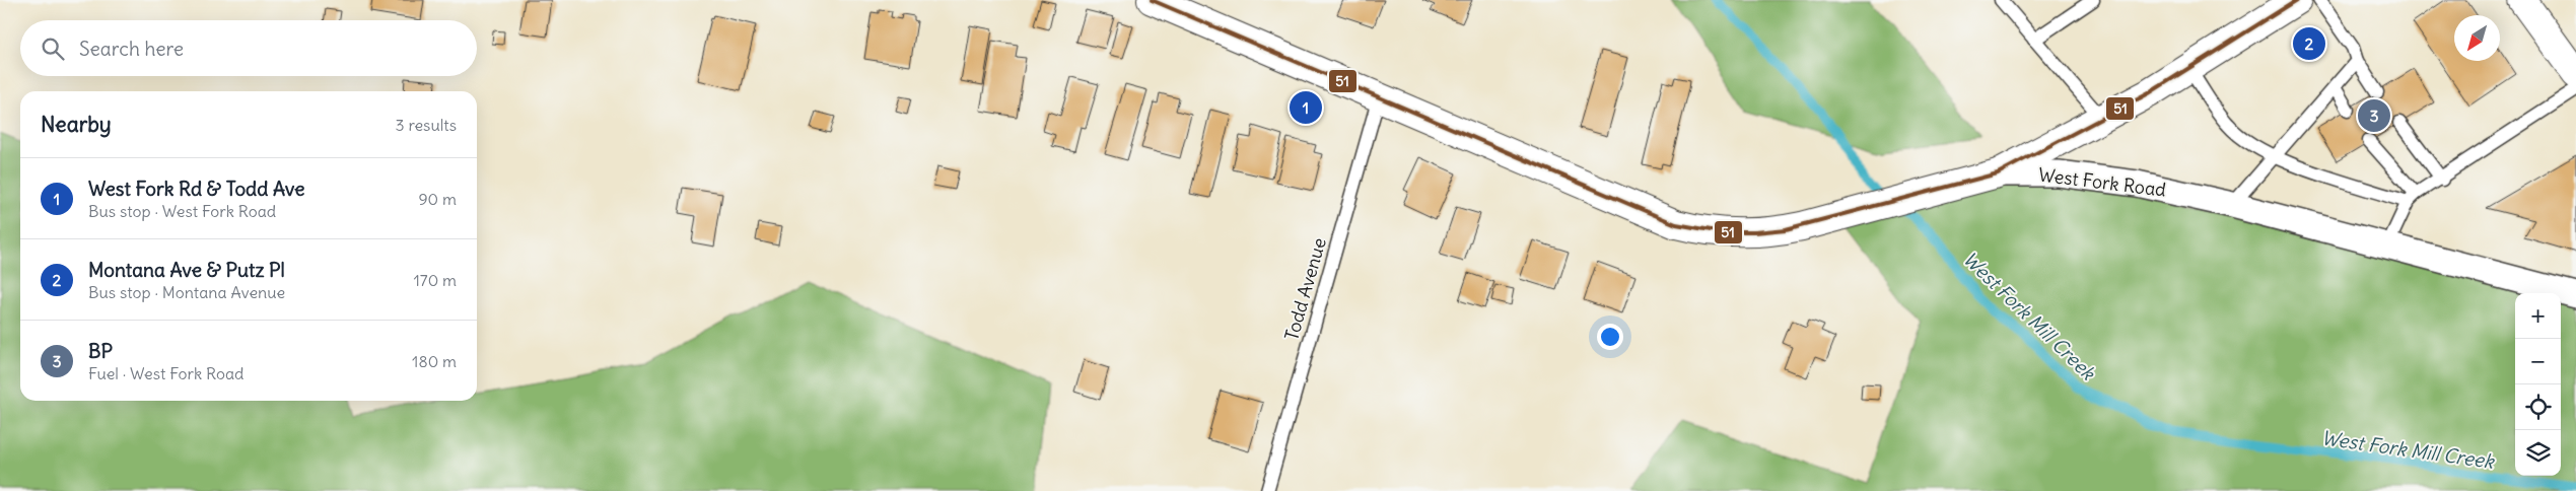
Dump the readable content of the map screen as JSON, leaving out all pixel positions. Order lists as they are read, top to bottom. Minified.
{"streets":{"street":["West Fork Road"],"lane":["Todd Avenue"]},"crossings":[["West Fork Road","Todd Avenue"]],"water":["West Fork Mill Creek"],"lines":["transit line 51"],"north":"bottom left","page":{"search":"Search here","pins":["2","1","3"],"heading":["Nearby","3 results"],"list":[{"mark":"1","name":"West Fork Rd & Todd Ave","note":"Bus stop · West Fork Road","value":"90 m"},{"mark":"2","name":"Montana Ave & Putz Pl","note":"Bus stop · Montana Avenue","value":"170 m"},{"mark":"3","name":"BP","note":"Fuel · West Fork Road","value":"180 m"}],"map_buttons":["+","−"]}}
